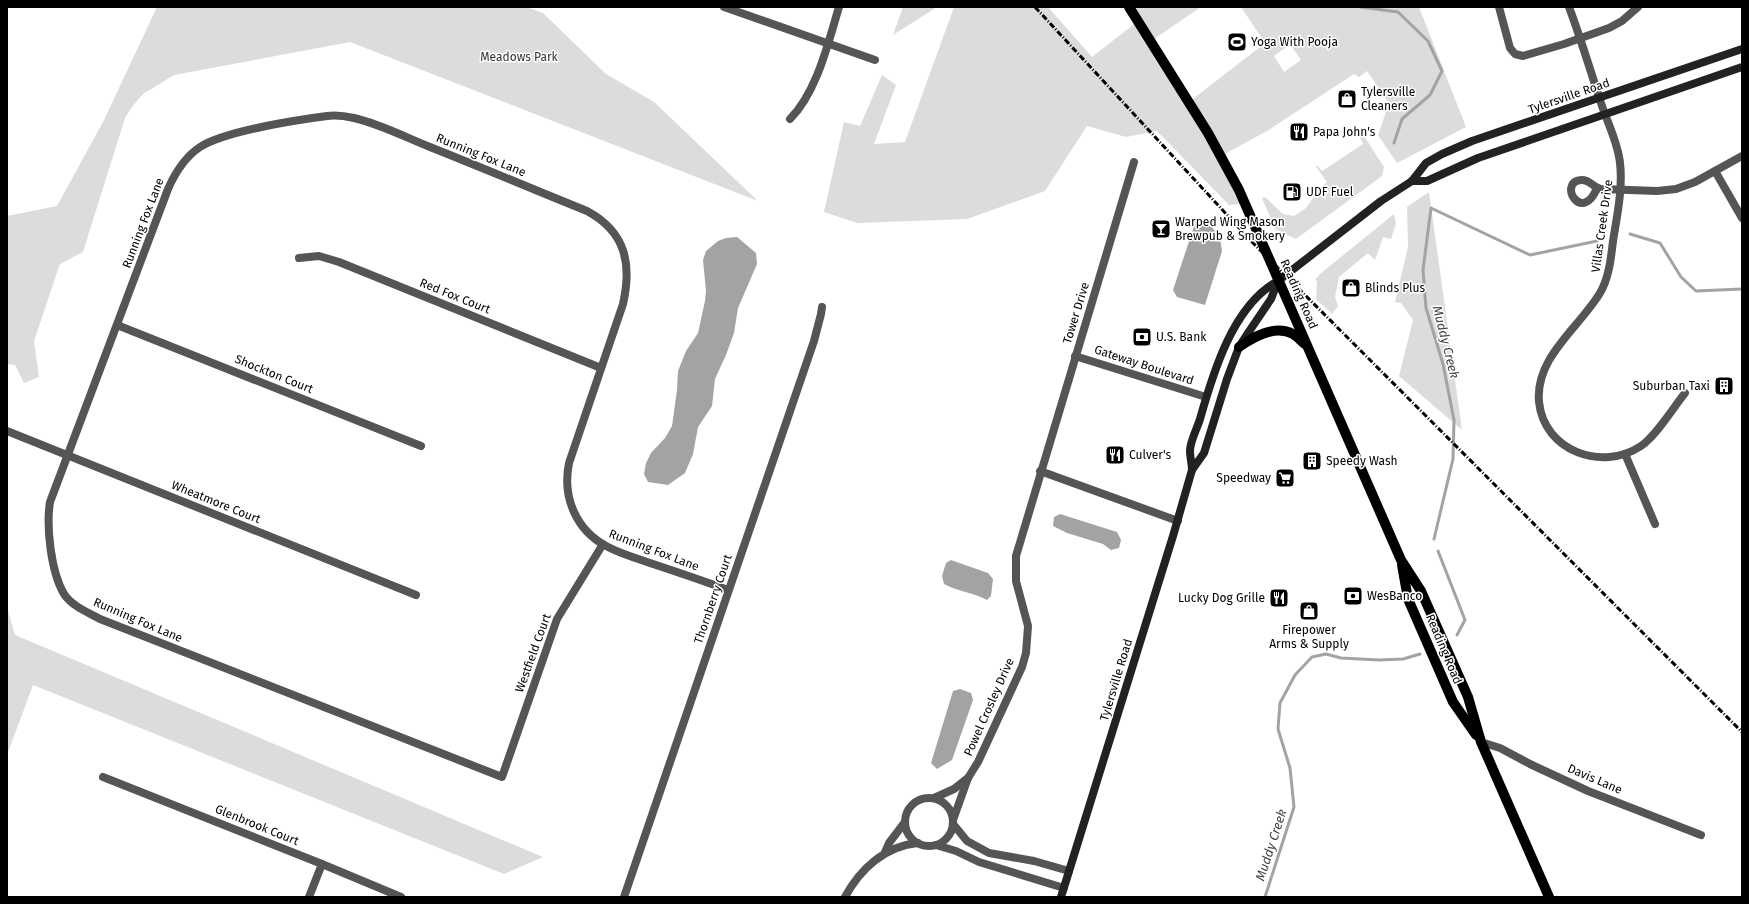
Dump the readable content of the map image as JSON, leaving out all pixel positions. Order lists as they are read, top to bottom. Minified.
{"streets":{"main road":["Tylersville Road","Reading Road"],"street":["Running Fox Lane","Villas Creek Drive","Red Fox Court","Tower Drive","Gateway Boulevard","Shockton Court","Wheatmore Court","Thornberry Court","Westfield Court","Powel Crosley Drive","Davis Lane","Glenbrook Court"]},"crossings":[["Tylersville Road","Villas Creek Drive"],["Tylersville Road","Reading Road"],["Tylersville Road","Gateway Boulevard"],["Running Fox Lane","Red Fox Court"],["Running Fox Lane","Shockton Court"],["Running Fox Lane","Wheatmore Court"],["Running Fox Lane","Thornberry Court"],["Running Fox Lane","Westfield Court"],["Reading Road","Davis Lane"],["Tower Drive","Gateway Boulevard"],["Tower Drive","Powel Crosley Drive"]],"water":["Muddy Creek"],"parks":["Meadows Park"],"places":{"sports":["Yoga With Pooja"],"shop":["Tylersville Cleaners","Blinds Plus","Firepower Arms & Supply"],"restaurant":["Papa John's","Culver's","Lucky Dog Grille"],"fuel station":["UDF Fuel"],"bar":["Warped Wing Mason Brewpub & Smokery"],"bank":["U.S. Bank","WesBanco"],"building":["Suburban Taxi","Speedy Wash"],"supermarket":["Speedway"]}}
